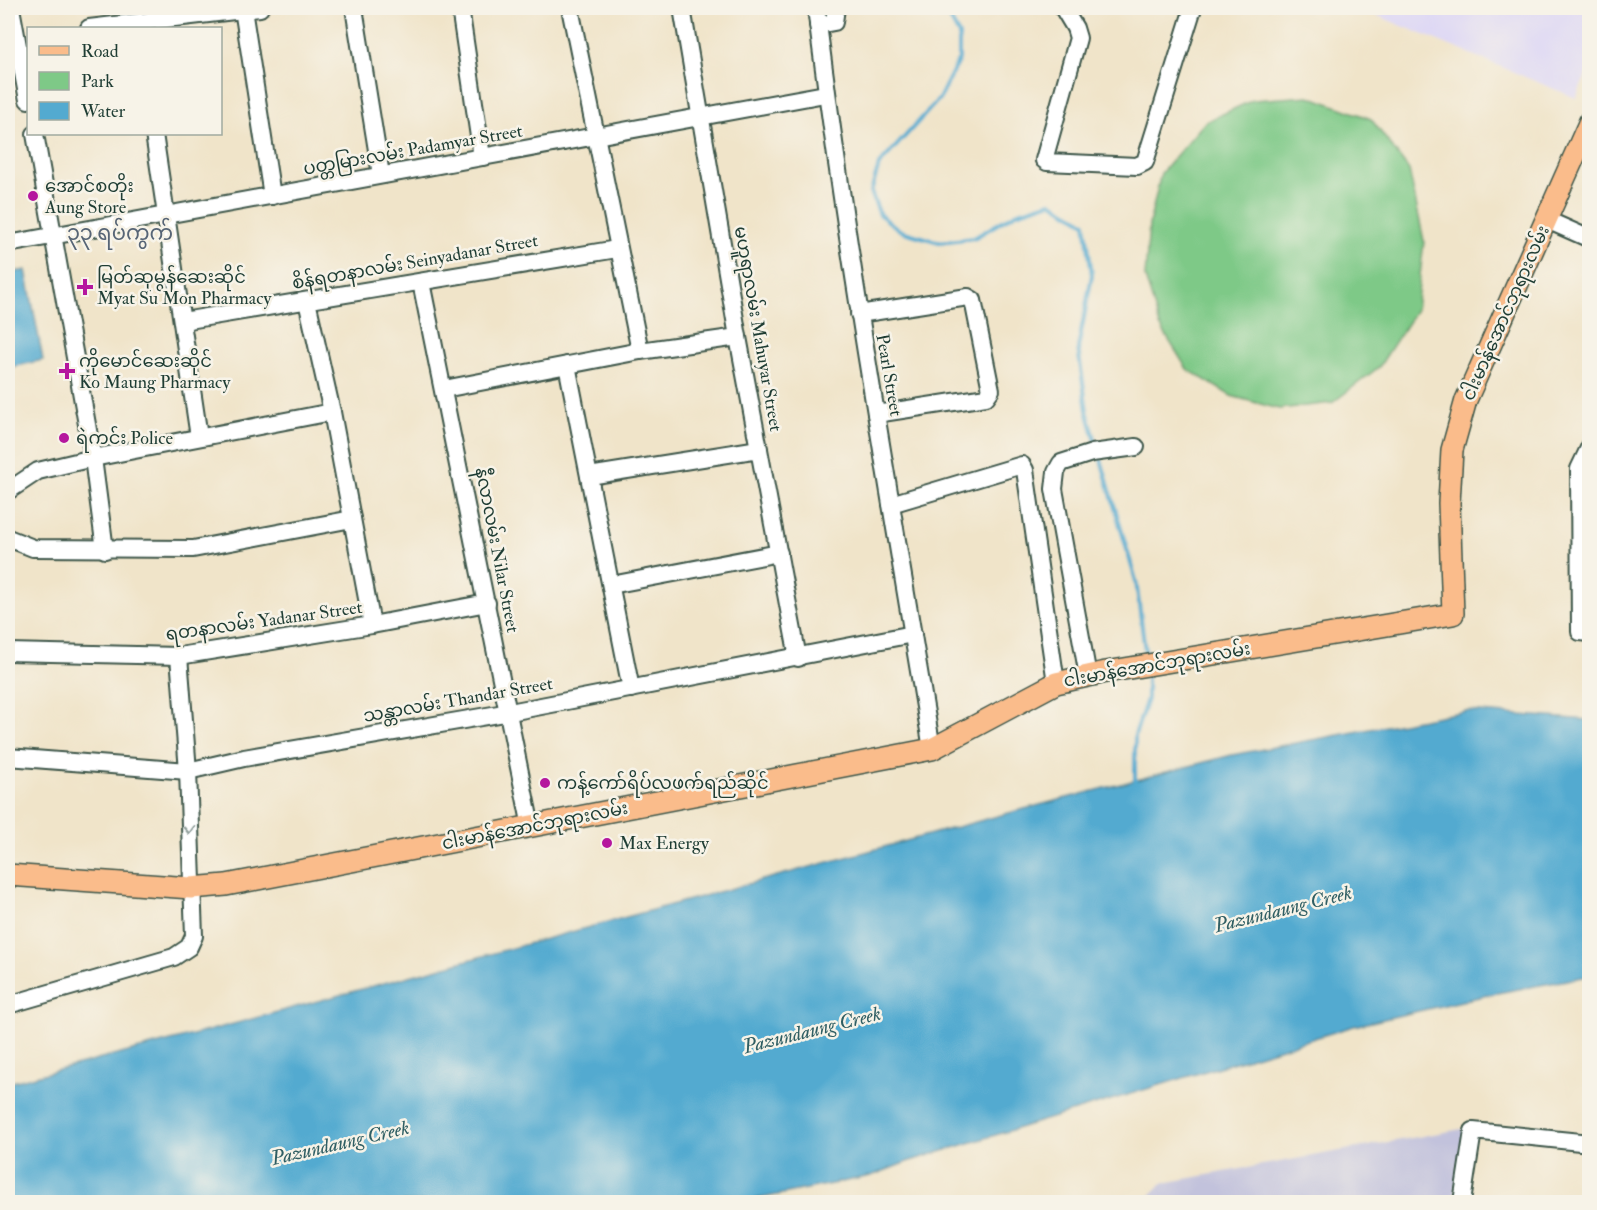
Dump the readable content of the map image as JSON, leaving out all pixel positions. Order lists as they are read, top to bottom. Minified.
{"streets":{"main road":["ငါးမာန်အောင်ဘုရားလမ်း"],"street":["ပတ္တမြားလမ်း Padamyar Street","စိန်ရတနာလမ်း Seinyadanar Street","မဟူရာလမ်း Mahuyar Street","Pearl Street","နီလာလမ်း Nilar Street","ရတနာလမ်း Yadanar Street","သန္တာလမ်း Thandar Street"]},"crossings":[["ပတ္တမြားလမ်း Padamyar Street","မဟူရာလမ်း Mahuyar Street"],["ပတ္တမြားလမ်း Padamyar Street","Pearl Street"],["စိန်ရတနာလမ်း Seinyadanar Street","နီလာလမ်း Nilar Street"],["ငါးမာန်အောင်ဘုရားလမ်း","Pearl Street"],["ငါးမာန်အောင်ဘုရားလမ်း","နီလာလမ်း Nilar Street"],["မဟူရာလမ်း Mahuyar Street","သန္တာလမ်း Thandar Street"],["Pearl Street","သန္တာလမ်း Thandar Street"],["နီလာလမ်း Nilar Street","ရတနာလမ်း Yadanar Street"],["နီလာလမ်း Nilar Street","သန္တာလမ်း Thandar Street"]],"districts":["၃၃ ရပ်ကွက်"],"water":["Pazundaung Creek"],"places":{"other":["အောင်စတိုး Aung Store","ရဲကင်း Police","ကန့်ကော်ရိပ်လဖက်ရည်ဆိုင်","Max Energy"],"health":["မြတ်ဆုမွန်ဆေးဆိုင် Myat Su Mon Pharmacy","ကိုမောင်ဆေးဆိုင် Ko Maung Pharmacy"]},"legend":["Road","Park","Water"]}
